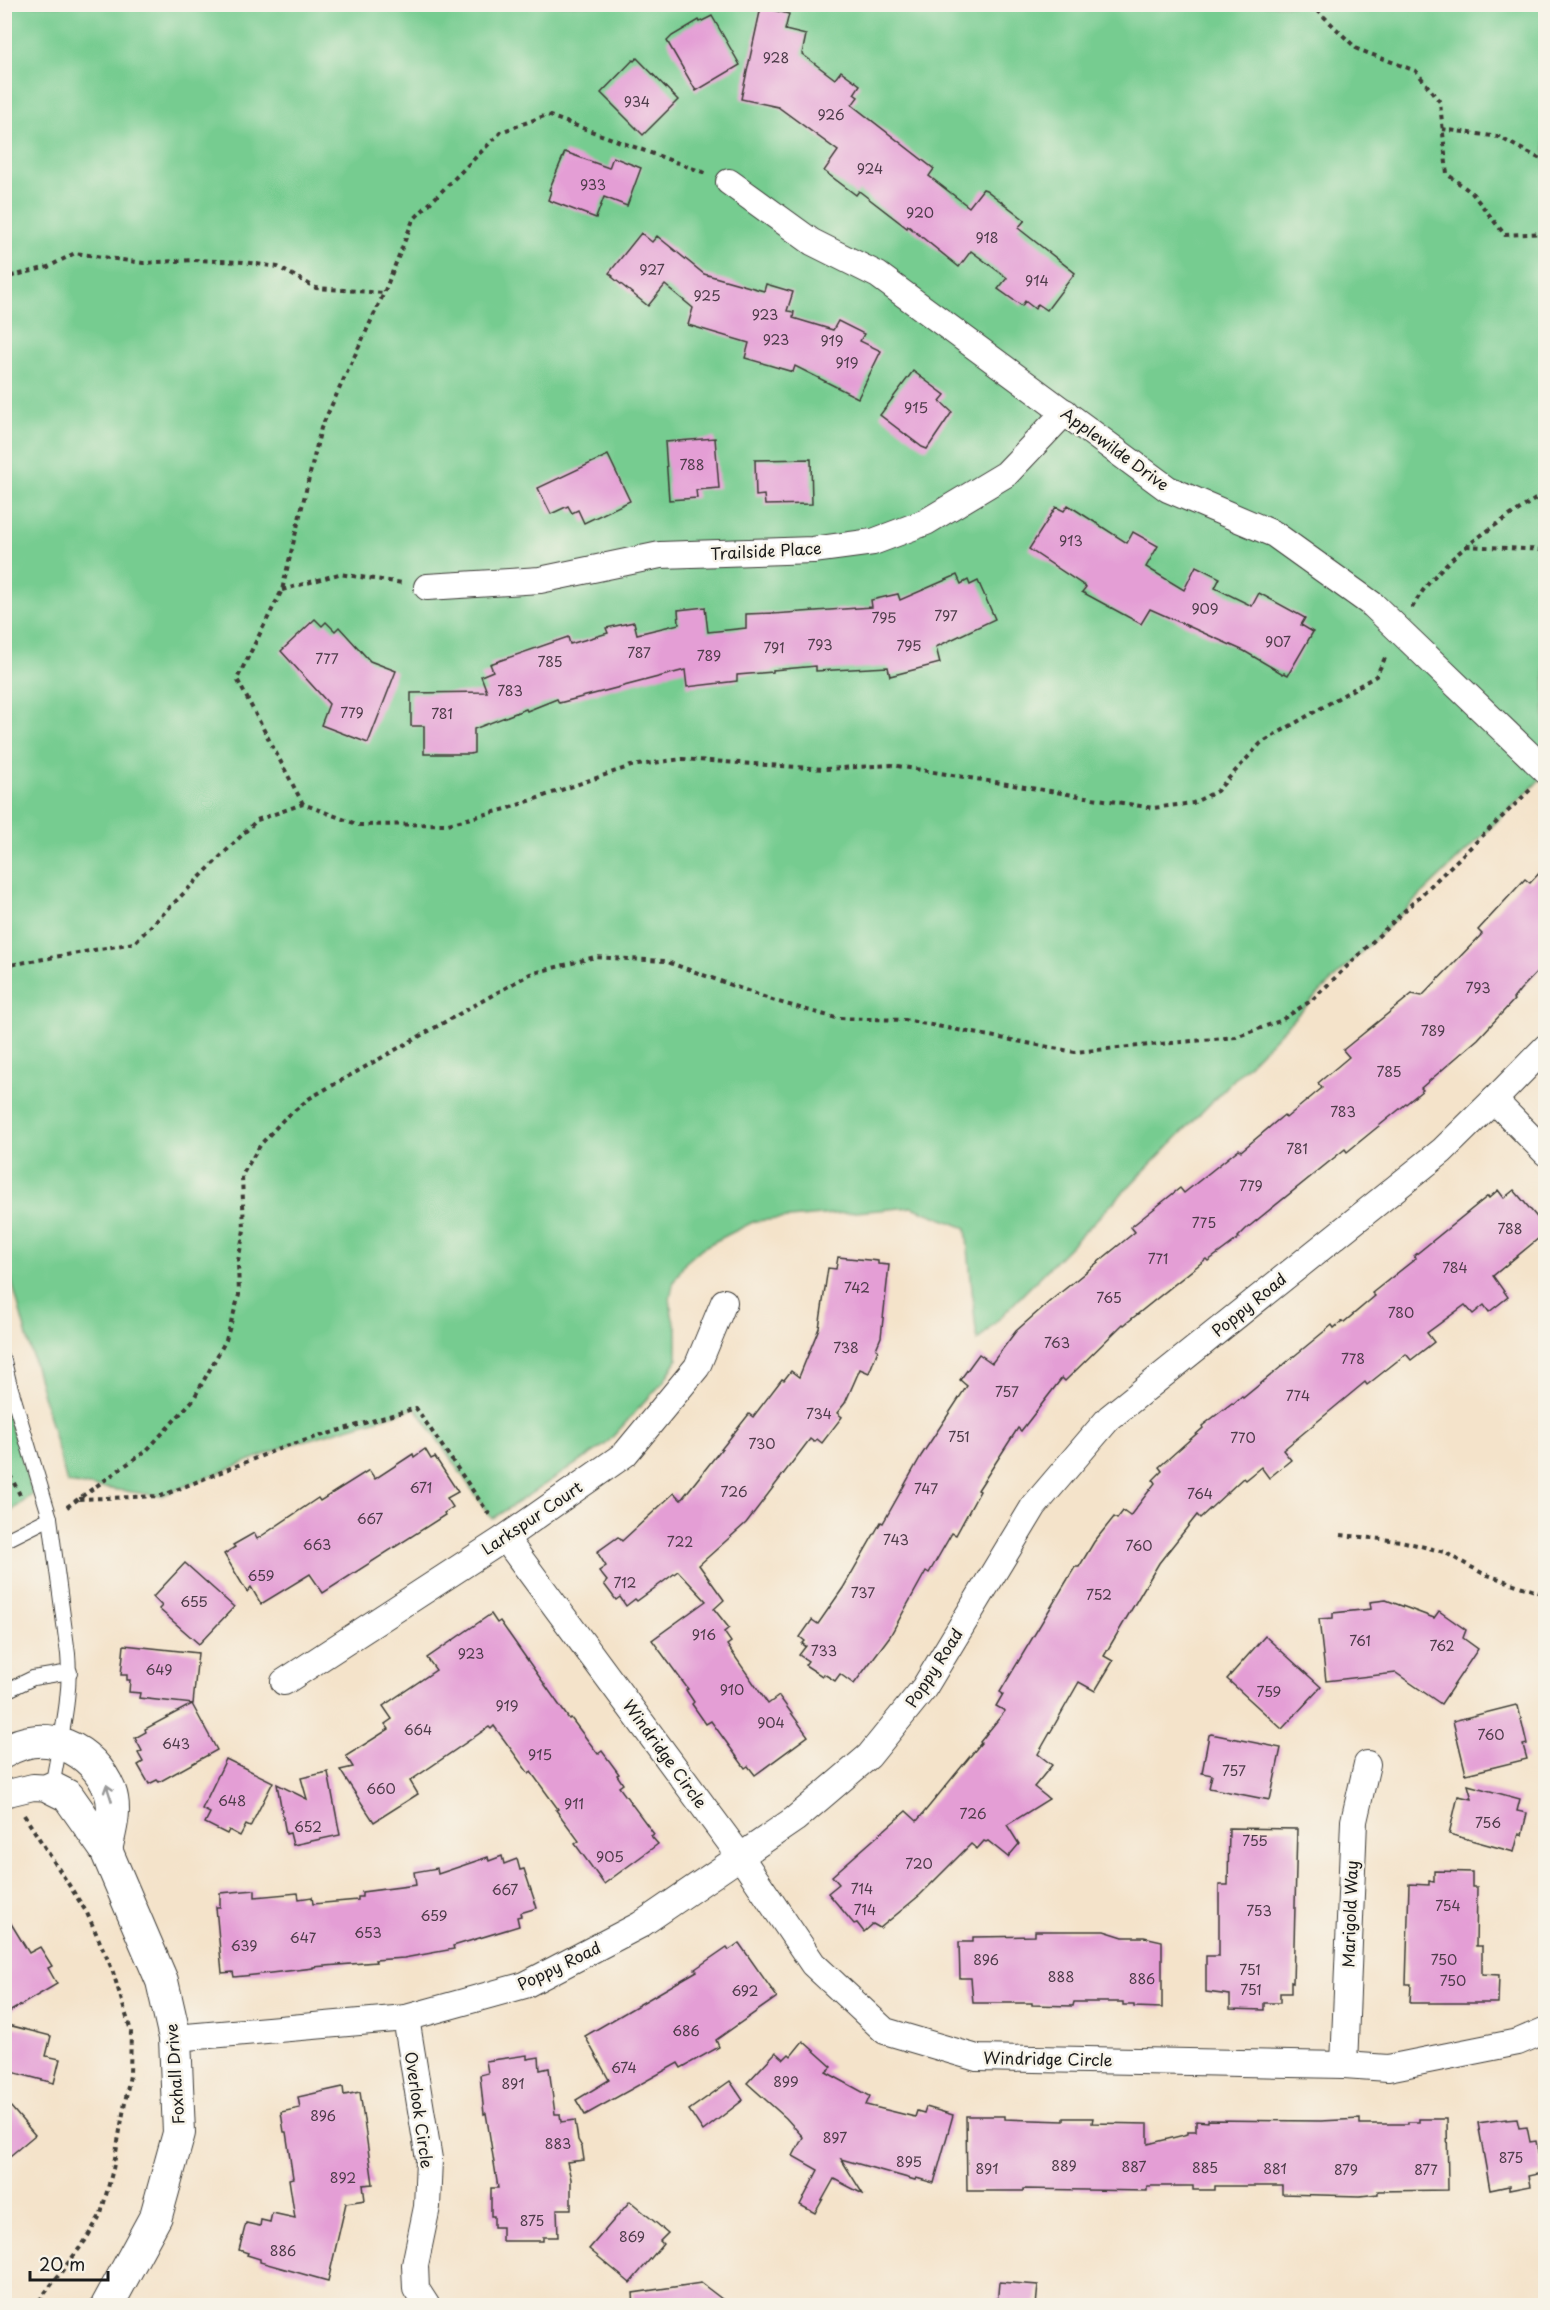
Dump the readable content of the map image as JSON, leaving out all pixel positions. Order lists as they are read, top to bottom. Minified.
{"streets":{"street":["Applewilde Drive","Trailside Place","Poppy Road","Larkspur Court","Windridge Circle","Marigold Way","Foxhall Drive","Overlook Circle"]},"crossings":[["Applewilde Drive","Trailside Place"],["Poppy Road","Windridge Circle"],["Poppy Road","Foxhall Drive"],["Poppy Road","Overlook Circle"],["Larkspur Court","Windridge Circle"],["Windridge Circle","Marigold Way"]],"house_numbers":["928","934","926","924","933","920","918","927","914","925","923","923","919","919","915","788","913","909","797","795","907","793","795","791","787","789","777","785","783","779","781","793","789","785","783","781","779","775","788","771","784","742","765","780","763","738","778","757","774","734","751","770","730","671","747","726","764","667","743","722","663","760","659","712","737","752","655","916","761","762","733","923","649","910","759","919","904","664","760","643","915","757","660","648","911","726","756","652","755","905","720","714","667","754","714","753","659","653","647","639","896","750","751","888","886","750","751","692","686","674","899","891","896","897","883","875","895","889","887","885","891","881","879","877","892","875","869","886"],"scale_bar":"20 m"}
